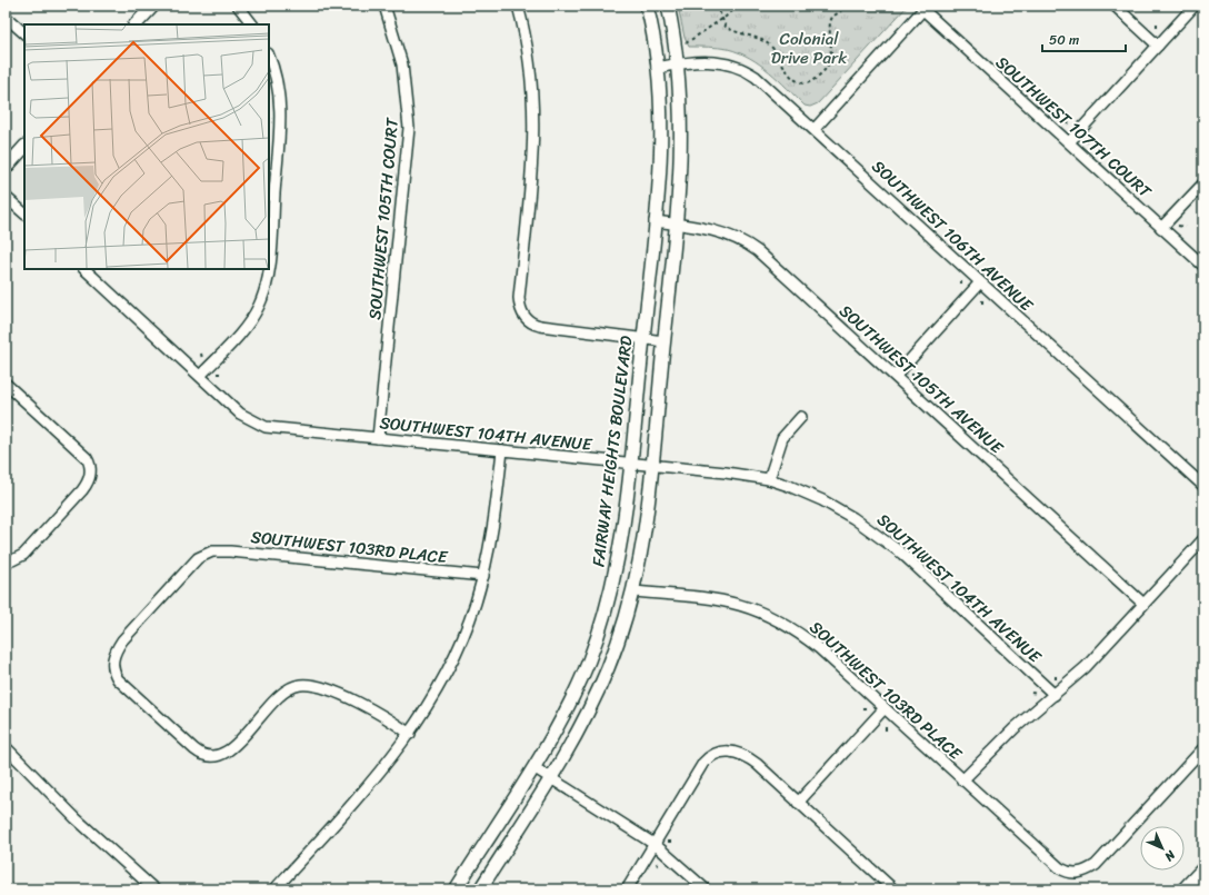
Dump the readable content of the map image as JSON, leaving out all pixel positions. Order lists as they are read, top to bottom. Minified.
{"streets":{"street":["SOUTHWEST 107TH COURT","SOUTHWEST 105TH COURT","SOUTHWEST 106TH AVENUE","SOUTHWEST 105TH AVENUE","SOUTHWEST 104TH AVENUE","FAIRWAY HEIGHTS BOULEVARD","SOUTHWEST 103RD PLACE"]},"crossings":[["SOUTHWEST 105TH COURT","SOUTHWEST 104TH AVENUE"],["SOUTHWEST 106TH AVENUE","FAIRWAY HEIGHTS BOULEVARD"],["SOUTHWEST 105TH AVENUE","FAIRWAY HEIGHTS BOULEVARD"],["SOUTHWEST 104TH AVENUE","FAIRWAY HEIGHTS BOULEVARD"]],"parks":["Colonial Drive Park"],"scale_bar":"50 m","north":"bottom right"}
